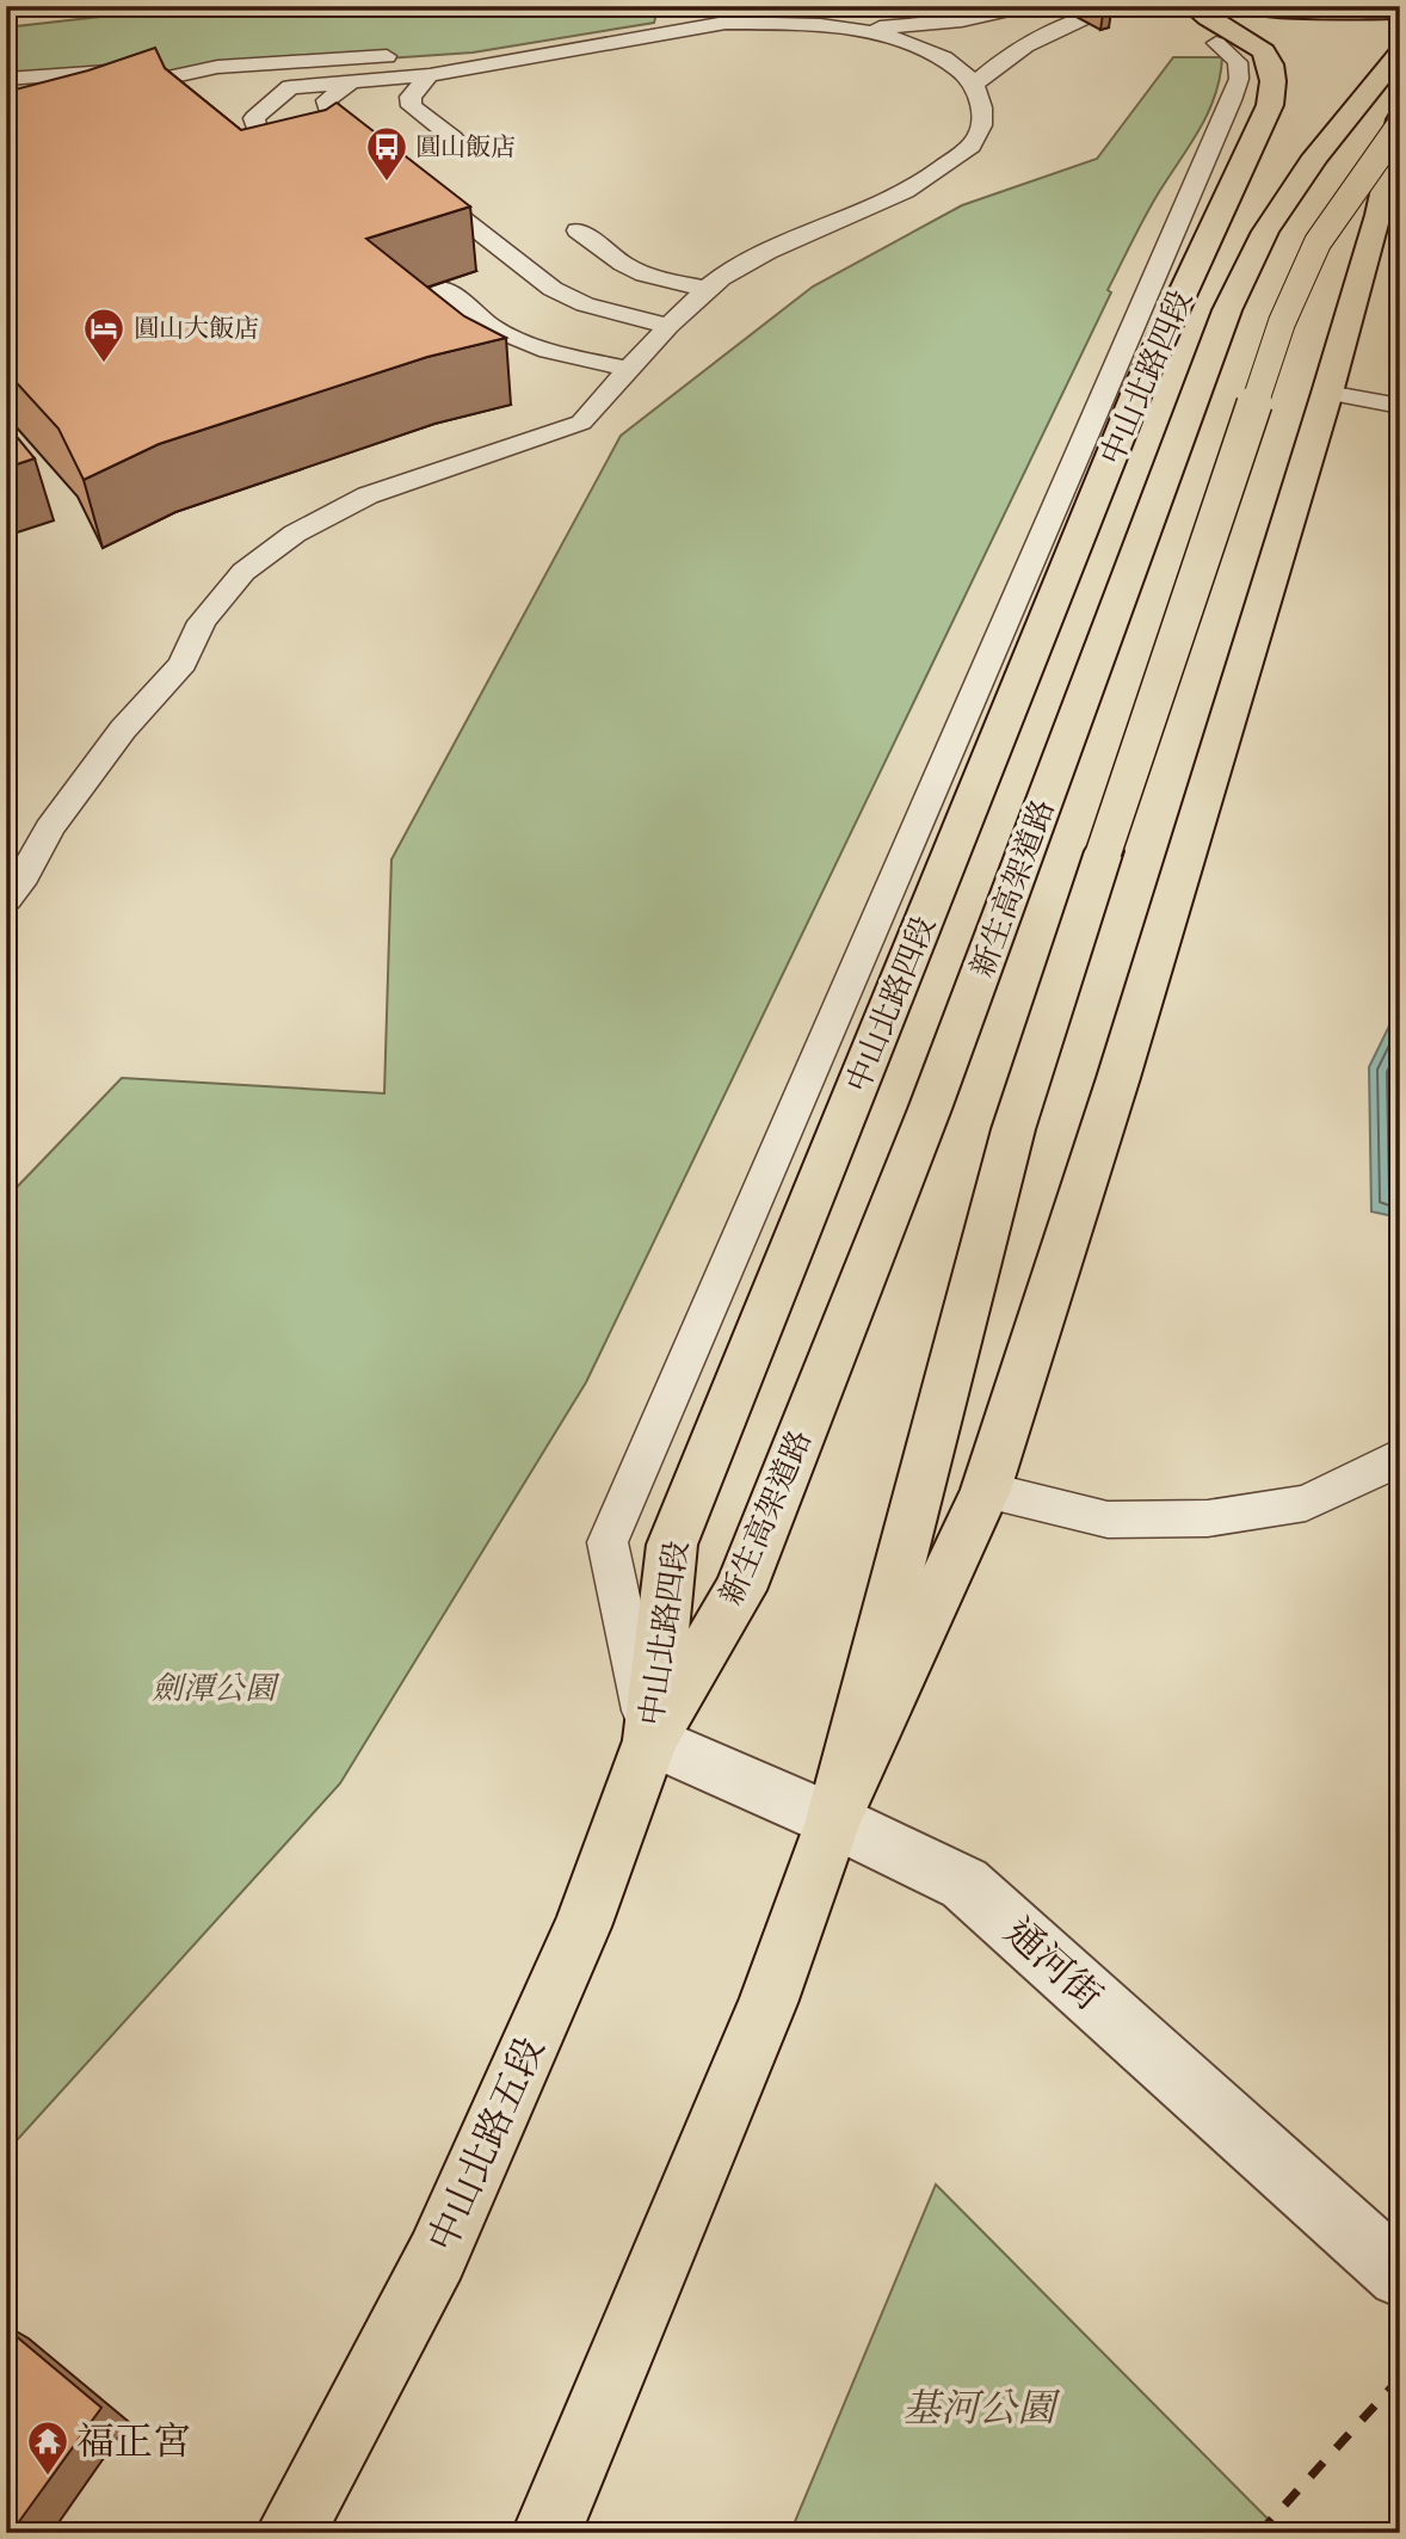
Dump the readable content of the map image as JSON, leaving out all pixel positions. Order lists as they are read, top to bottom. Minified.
{"streets":{"main road":["中山北路四段","新生高架道路","中山北路五段"],"street":["通河街"]},"crossings":[["中山北路四段","新生高架道路"],["中山北路四段","通河街"],["中山北路四段","中山北路五段"],["新生高架道路","通河街"],["新生高架道路","中山北路五段"],["通河街","中山北路五段"]],"parks":["劍潭公園","基河公園"],"places":{"bus stop":["圓山飯店"],"hotel":["圓山大飯店"],"temple":["福正宮"]}}
